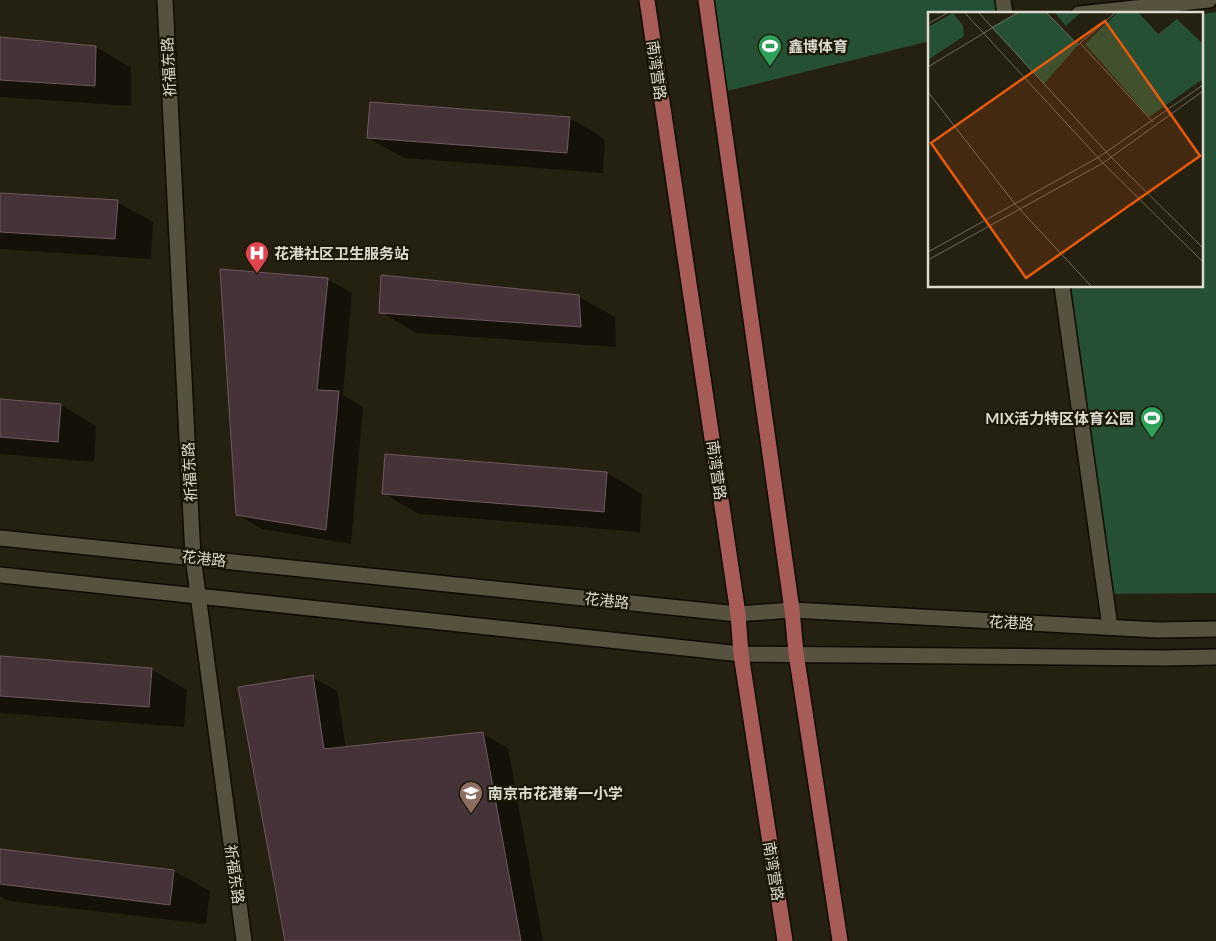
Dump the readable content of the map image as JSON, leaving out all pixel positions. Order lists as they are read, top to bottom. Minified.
{"streets":{"main road":["南湾营路"],"street":["祈福东路","花港路"]},"crossings":[["祈福东路","花港路"],["南湾营路","花港路"]],"places":{"sports":["鑫博体育","MIX活力特区体育公园"],"hospital":["花港社区卫生服务站"],"school or university":["南京市花港第一小学"]}}
